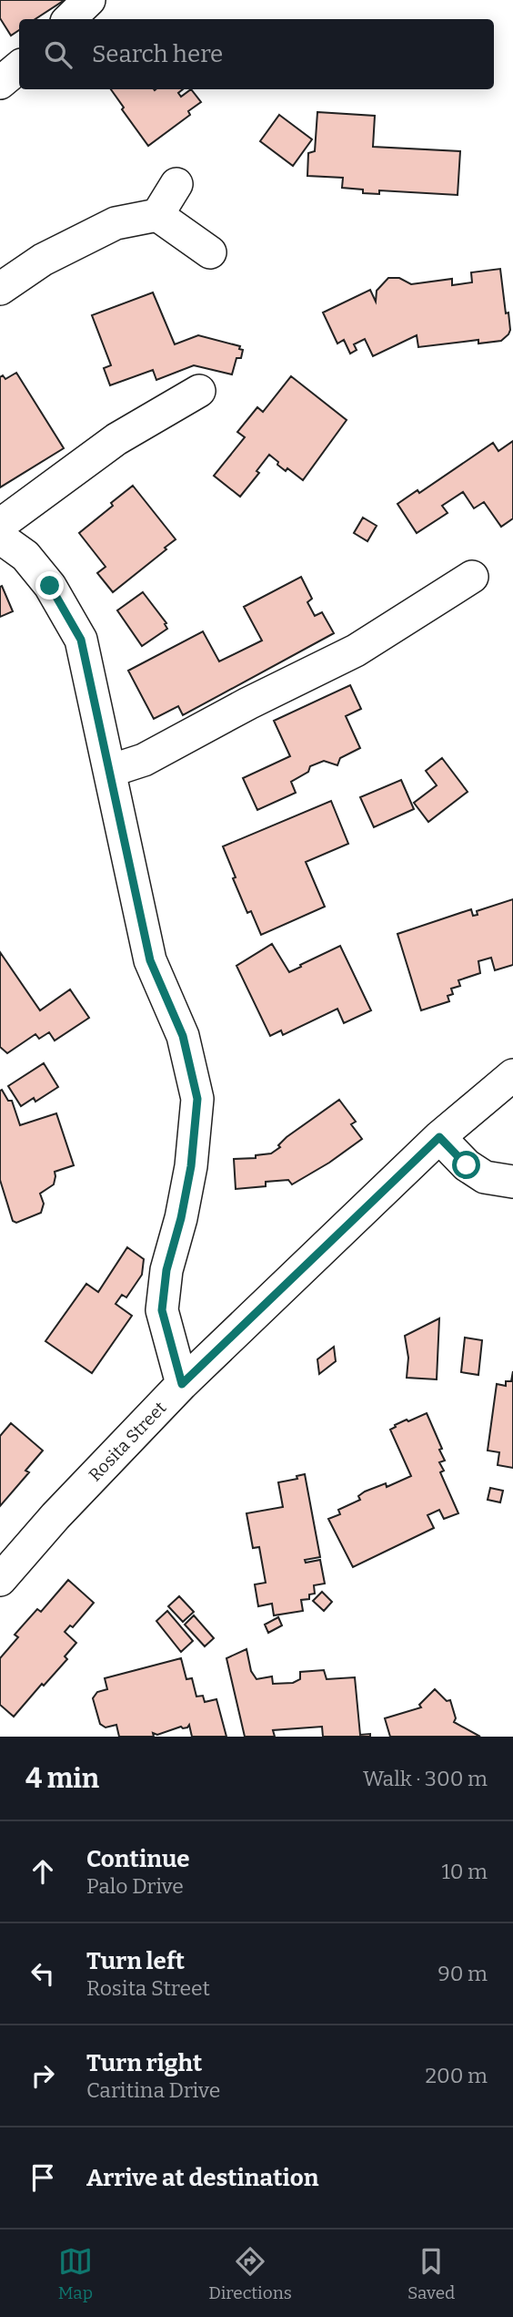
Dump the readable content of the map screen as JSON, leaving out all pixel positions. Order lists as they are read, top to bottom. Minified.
{"streets":{"street":["Rosita Street"]},"page":{"search":"Search here","heading":["4 min","Walk · 300 m"],"list":[["Continue","Palo Drive","10 m"],["Turn left","Rosita Street","90 m"],["Turn right","Caritina Drive","200 m"],"Arrive at destination"],"nav":["Map","Directions","Saved"]}}
